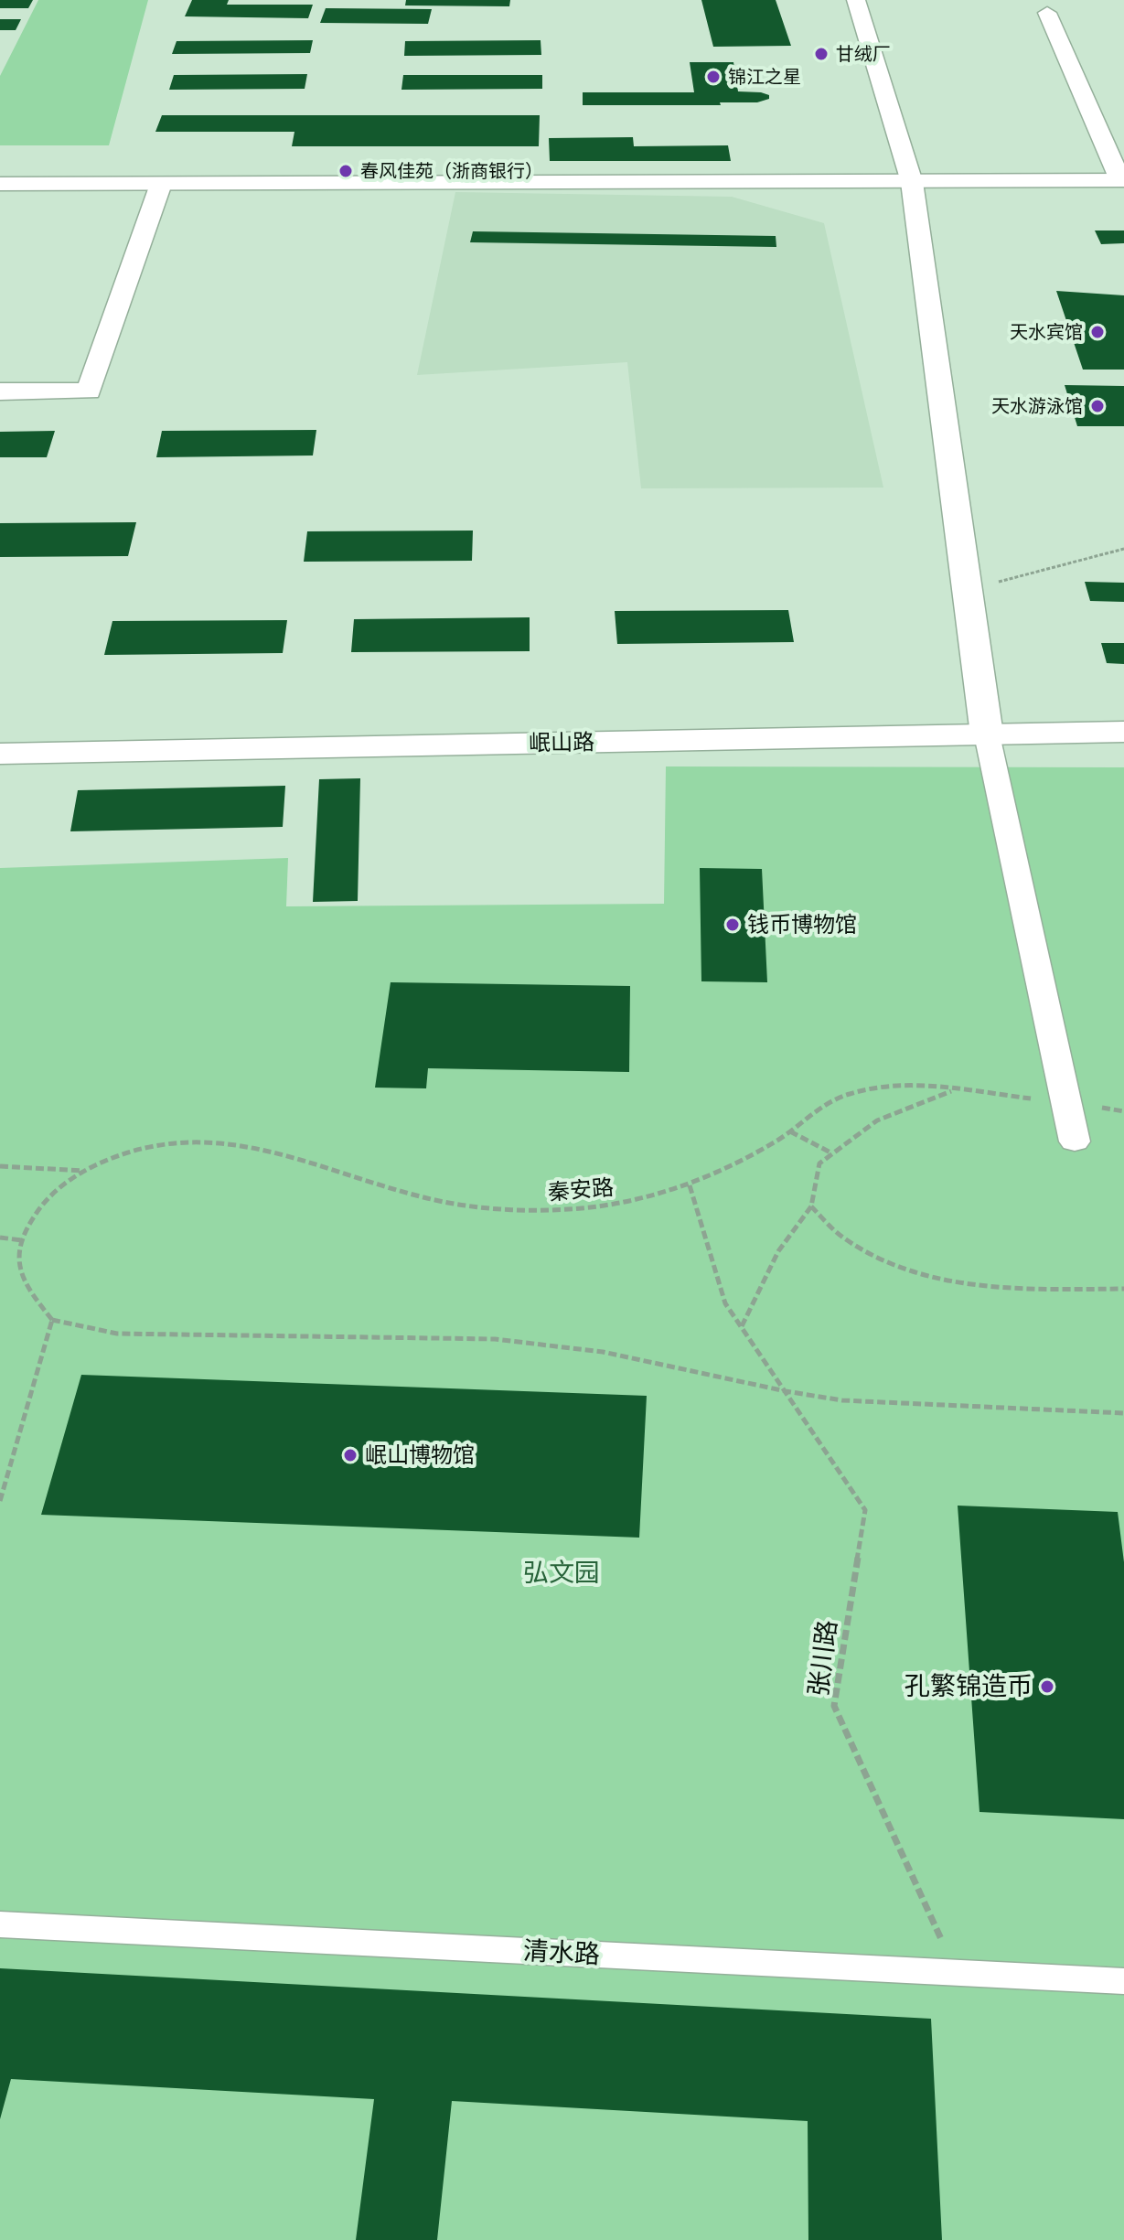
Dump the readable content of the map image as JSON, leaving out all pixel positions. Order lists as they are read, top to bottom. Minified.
{"streets":{"main road":["岷山路"],"lane":["清水路"],"path":["秦安路","张川路"]},"crossings":[["秦安路","张川路"],["张川路","清水路"]],"parks":["弘文园"],"places":["甘绒厂","锦江之星","春风佳苑（浙商银行）","天水宾馆","天水游泳馆","钱币博物馆","岷山博物馆","孔繁锦造币"]}
